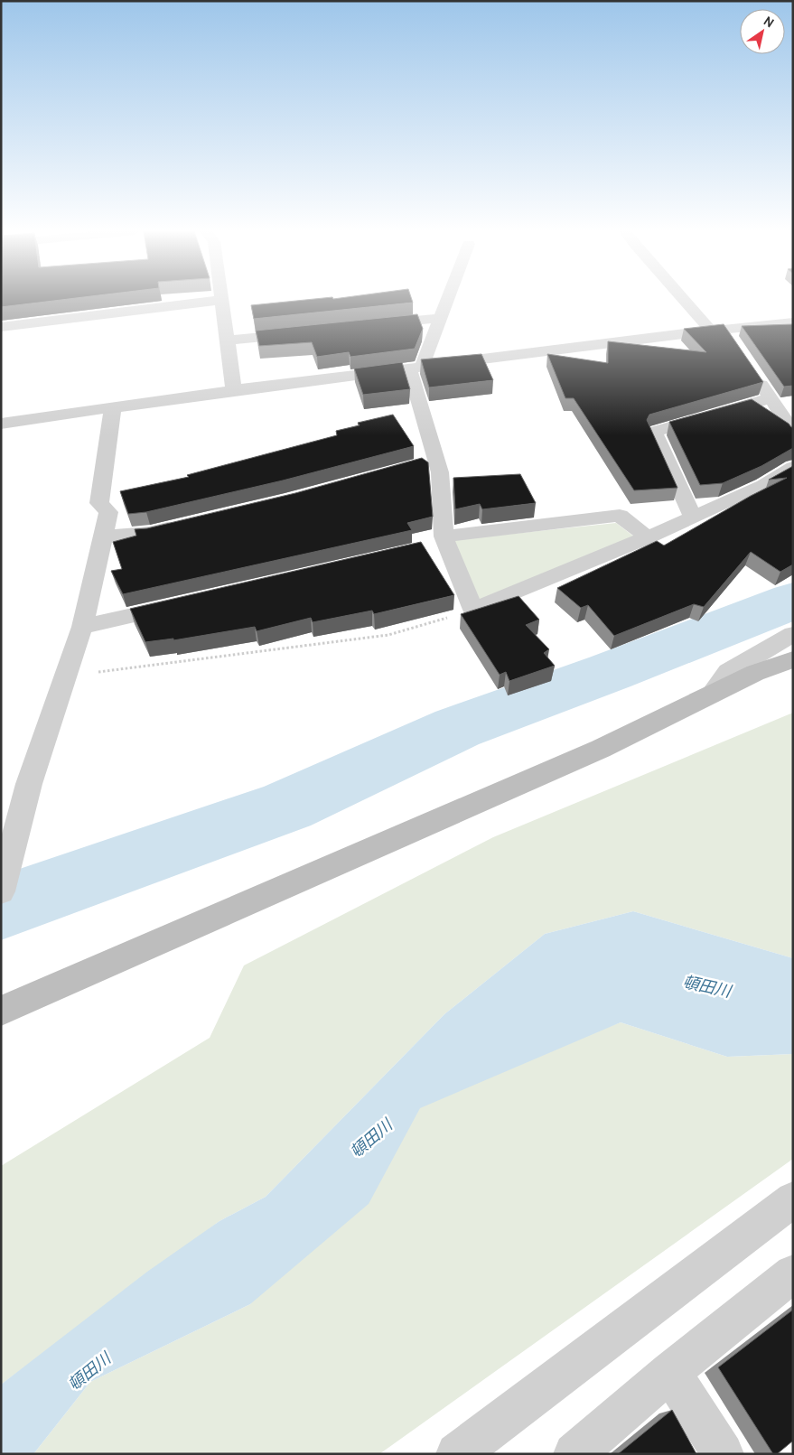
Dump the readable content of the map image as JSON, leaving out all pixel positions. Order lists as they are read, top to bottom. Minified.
{"water":["頓田川"],"north":"top right"}
